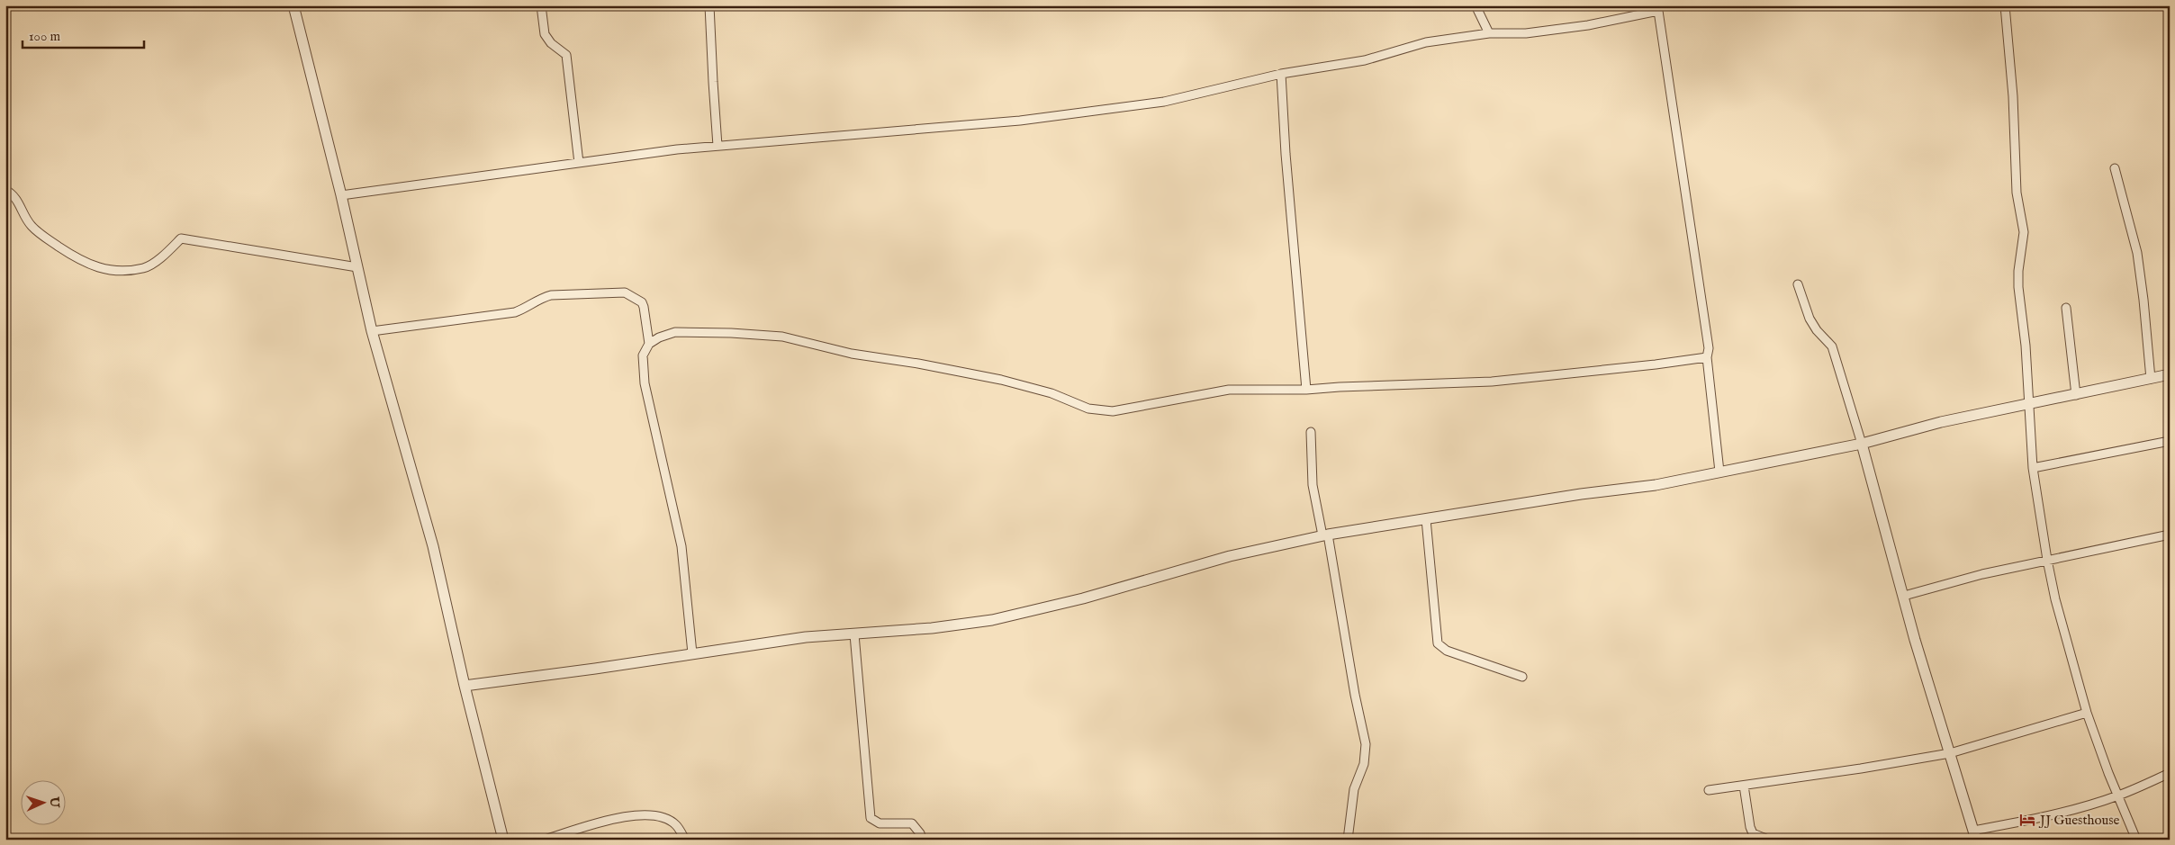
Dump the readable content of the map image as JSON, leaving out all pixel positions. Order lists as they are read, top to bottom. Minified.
{"places":{"hotel":["JJ Guesthouse"]},"scale_bar":"100 m","north":"right"}
